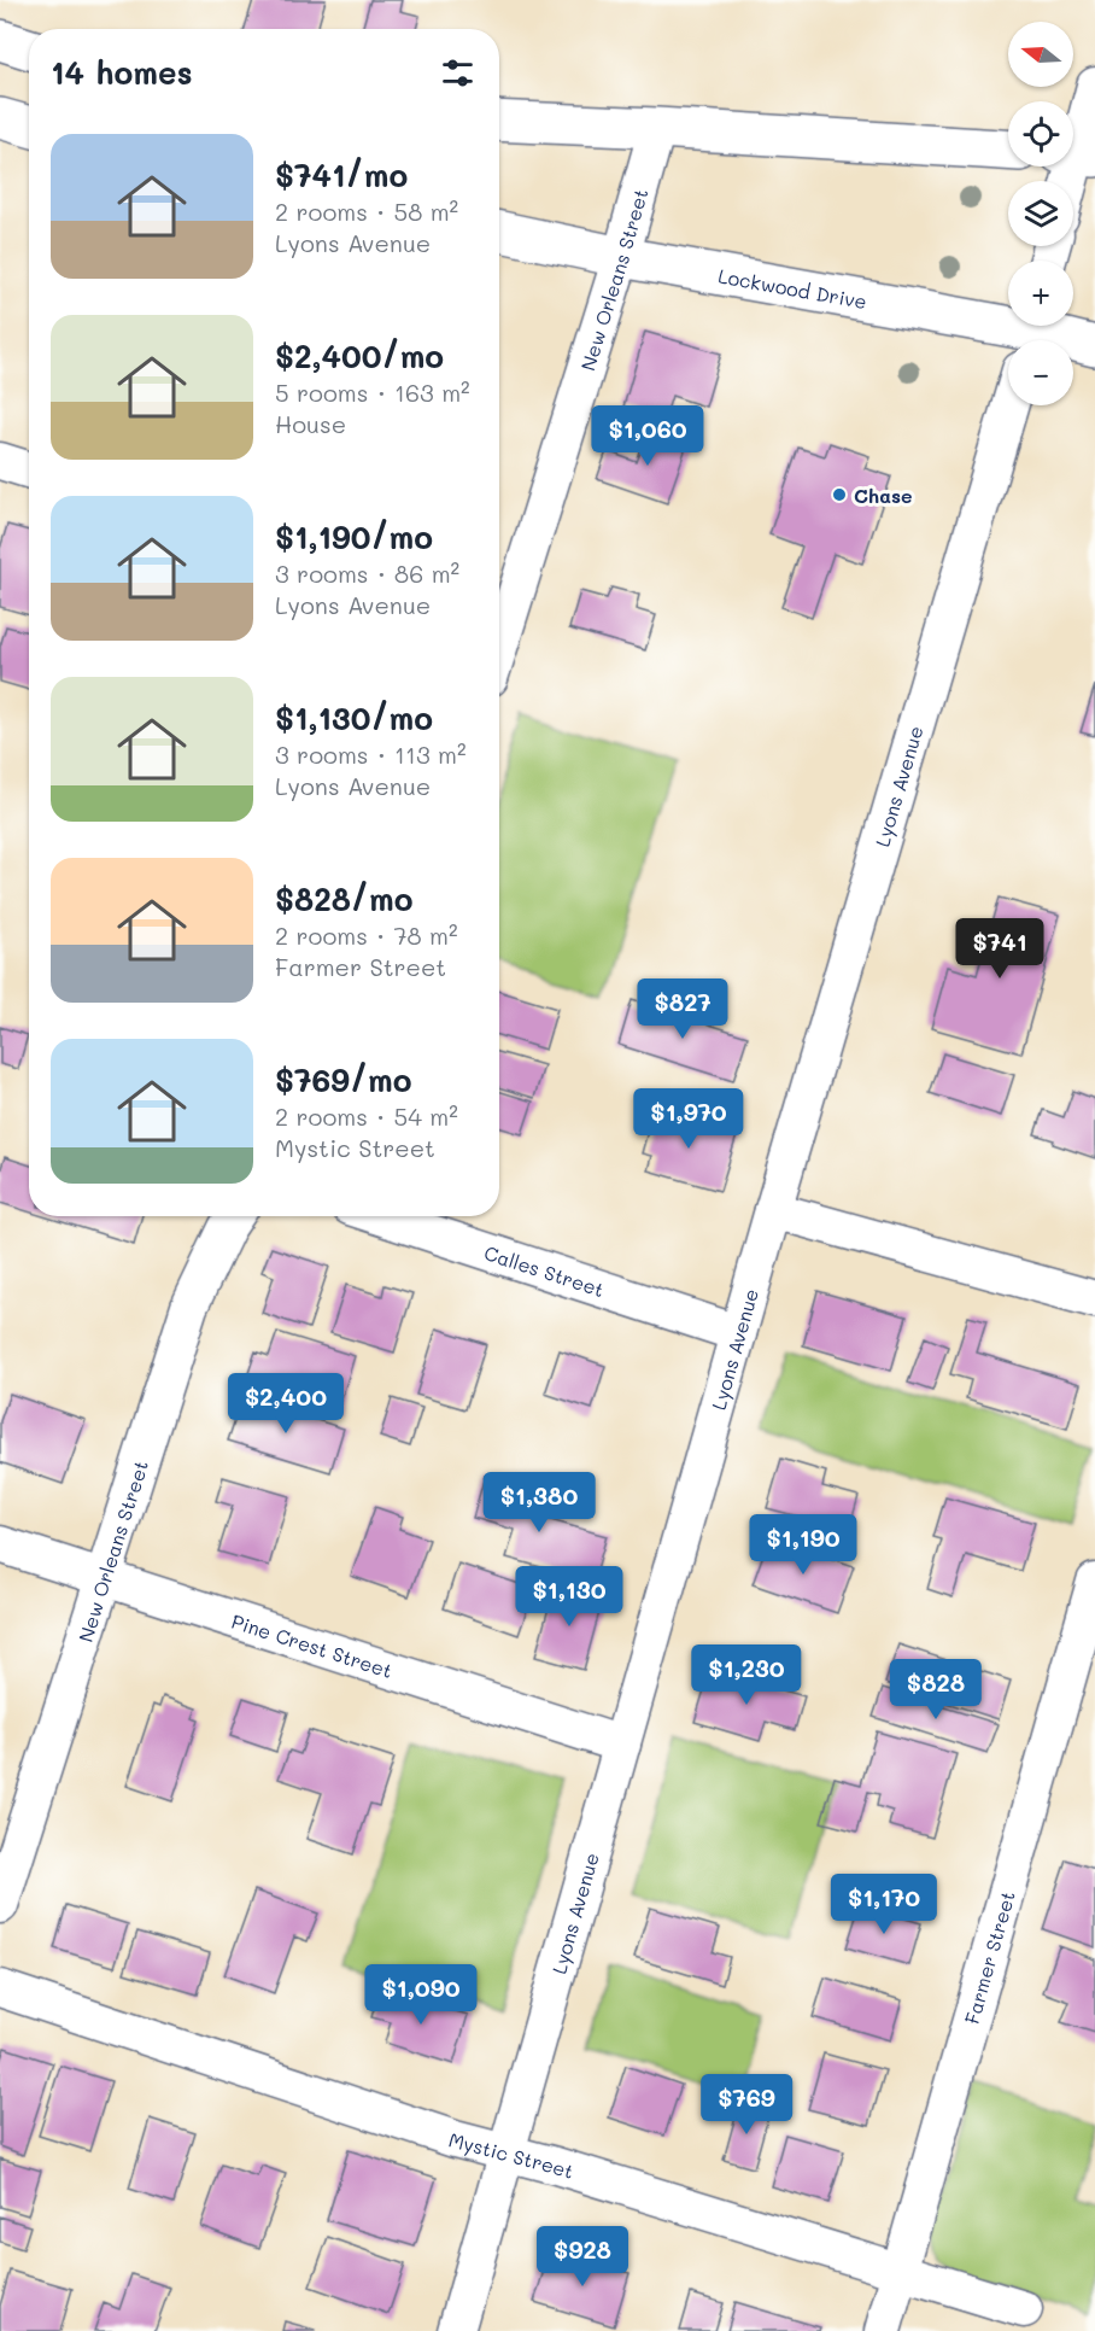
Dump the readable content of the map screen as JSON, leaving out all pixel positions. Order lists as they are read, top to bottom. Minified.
{"streets":{"main road":["Lockwood Drive"],"street":["New Orleans Street","Lyons Avenue","Calles Street","Pine Crest Street","Farmer Street","Mystic Street"]},"crossings":[["New Orleans Street","Lockwood Drive"],["New Orleans Street","Pine Crest Street"],["Lyons Avenue","Calles Street"],["Lyons Avenue","Pine Crest Street"],["Lyons Avenue","Mystic Street"],["Farmer Street","Mystic Street"]],"places":["Chase"],"north":"left","page":{"map_buttons":["+","−"],"heading":"14 homes","list":[{"name":"$741/mo","note":"2 rooms · 58 m² · Lyons Avenue"},{"name":"$2,400/mo","note":"5 rooms · 163 m² · House"},{"name":"$1,190/mo","note":"3 rooms · 86 m² · Lyons Avenue"},{"name":"$1,130/mo","note":"3 rooms · 113 m² · Lyons Avenue"},{"name":"$828/mo","note":"2 rooms · 78 m² · Farmer Street"},{"name":"$769/mo","note":"2 rooms · 54 m² · Mystic Street"}],"price":["$1,060","$741","$827","$1,970","$2,400","$1,380","$1,190","$1,130","$1,230","$828","$1,170","$1,090","$769","$928"]}}
